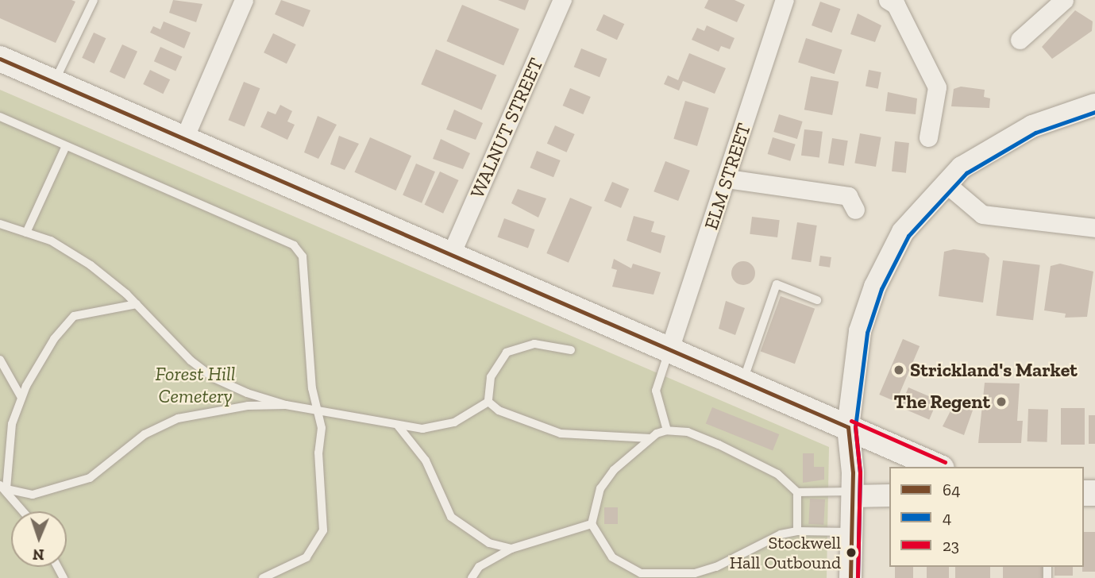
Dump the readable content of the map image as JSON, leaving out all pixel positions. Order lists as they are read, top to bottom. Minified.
{"streets":{"street":["WALNUT STREET","ELM STREET"]},"parks":["Forest Hill Cemetery"],"places":["Strickland's Market","The Regent","Stockwell Hall Outbound"],"lines":["transit line 64","transit line 4","transit line 23"],"legend":["64","4","23"],"north":"bottom"}
